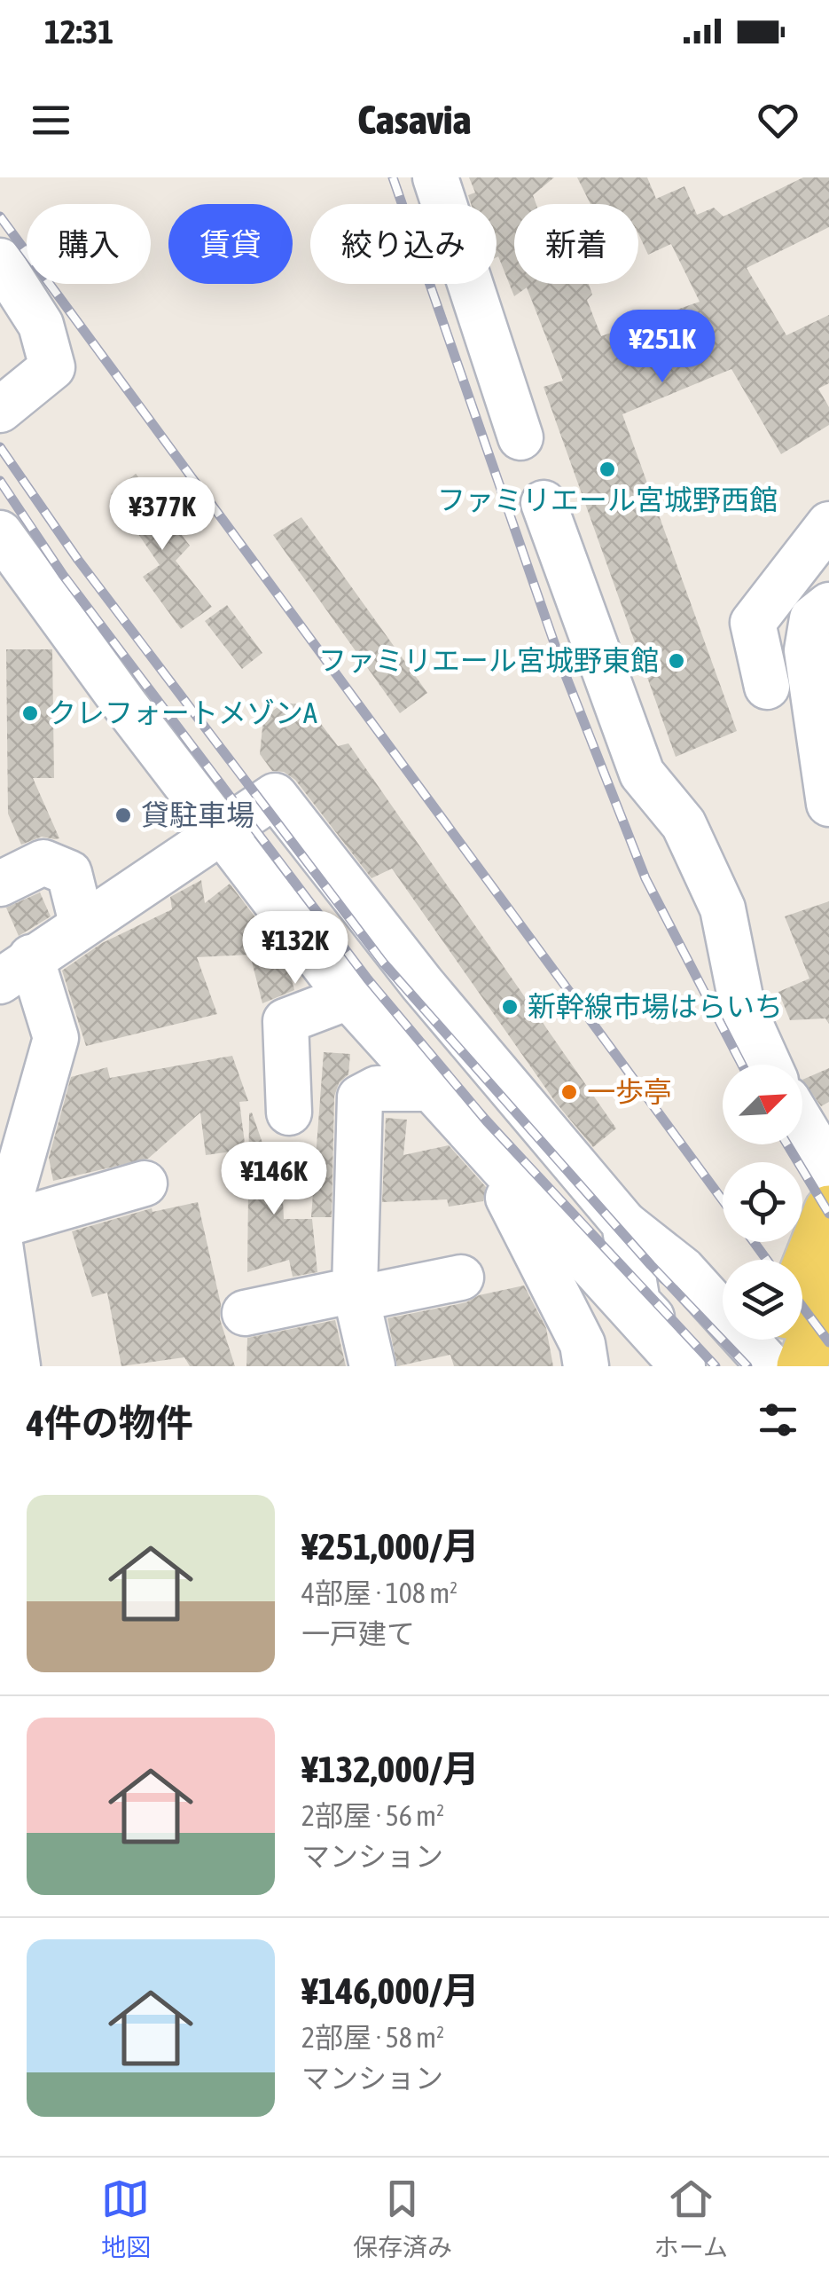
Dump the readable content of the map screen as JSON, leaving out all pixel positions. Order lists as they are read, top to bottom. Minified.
{"places":["ファミリエール宮城野西館","ファミリエール宮城野東館","クレフォートメゾンA","貸駐車場","新幹線市場はらいち","一歩亭"],"north":"top right","page":{"status":"12:31","header":"Casavia","chip":["購入","賃貸","絞り込み","新着"],"price":["¥251K","¥377K","¥132K","¥146K"],"heading":"4件の物件","list":[{"name":"¥251,000/月","note":"4部屋 · 108 m² · 一戸建て"},{"name":"¥132,000/月","note":"2部屋 · 56 m² · マンション"},{"name":"¥146,000/月","note":"2部屋 · 58 m² · マンション"}],"tabs":["地図","保存済み","ホーム"]}}
